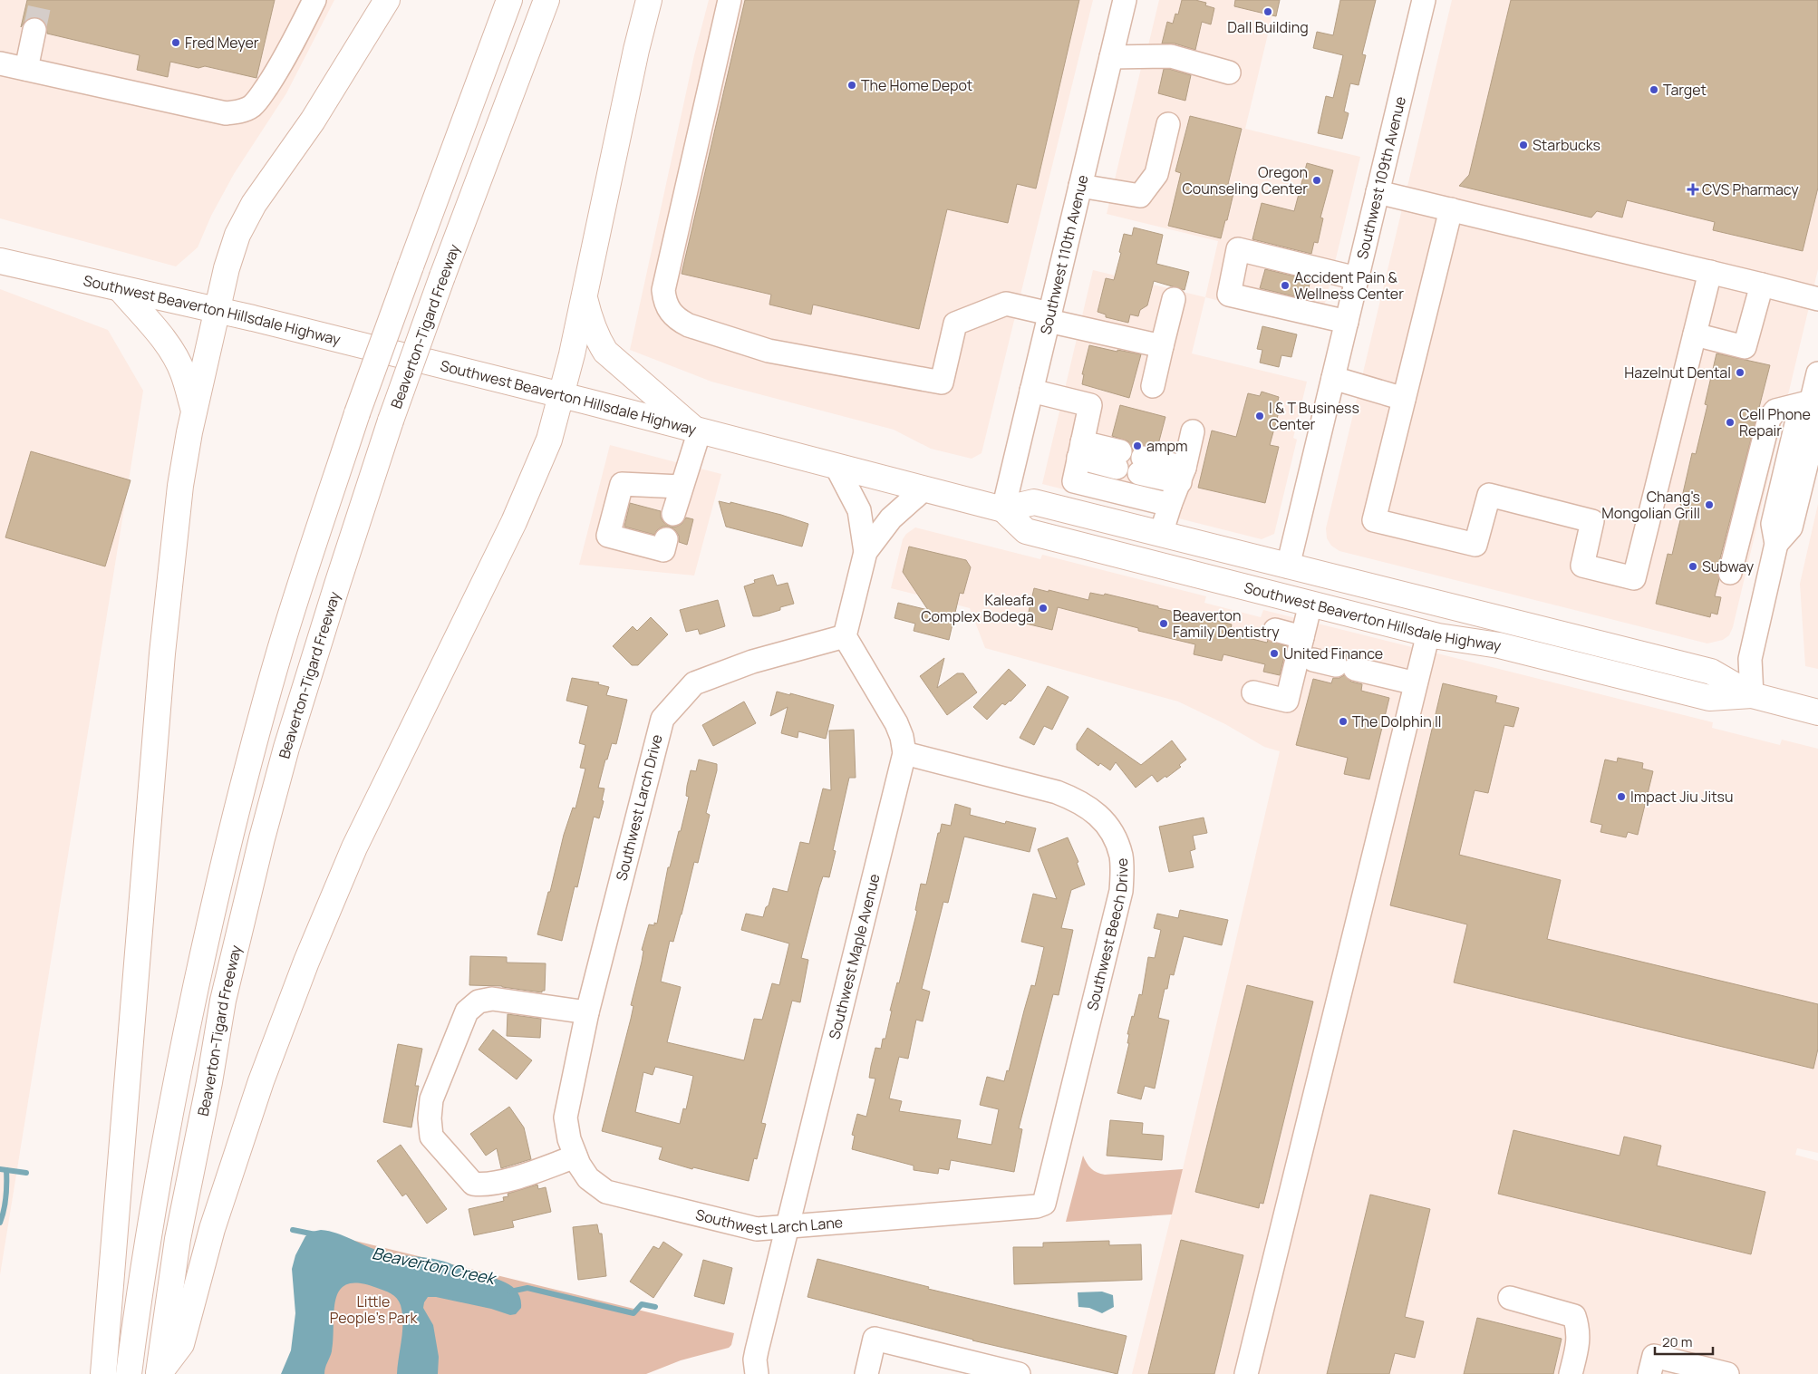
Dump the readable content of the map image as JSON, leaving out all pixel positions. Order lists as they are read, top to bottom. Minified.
{"streets":{"main road":["Southwest Beaverton Hillsdale Highway","Beaverton-Tigard Freeway"],"street":["Southwest 109th Avenue","Southwest 110th Avenue","Southwest Larch Drive","Southwest Beech Drive","Southwest Maple Avenue","Southwest Larch Lane"]},"crossings":[["Southwest 109th Avenue","Southwest Beaverton Hillsdale Highway"],["Southwest 110th Avenue","Southwest Beaverton Hillsdale Highway"],["Southwest Larch Drive","Southwest Maple Avenue"],["Southwest Larch Drive","Southwest Larch Lane"],["Southwest Beech Drive","Southwest Maple Avenue"],["Southwest Beech Drive","Southwest Larch Lane"],["Southwest Maple Avenue","Southwest Larch Lane"]],"water":["Beaverton Creek"],"parks":["Little People's Park"],"places":{"other":["Dall Building","Fred Meyer","The Home Depot","Target","Starbucks","Oregon Counseling Center","Accident Pain & Wellness Center","Hazelnut Dental","I & T Business Center","Cell Phone Repair","ampm","Chang's Mongolian Grill","Subway","Kaleafa Complex Bodega","Beaverton Family Dentistry","United Finance","The Dolphin II","Impact Jiu Jitsu"],"health":["CVS Pharmacy"]},"scale_bar":"20 m"}
